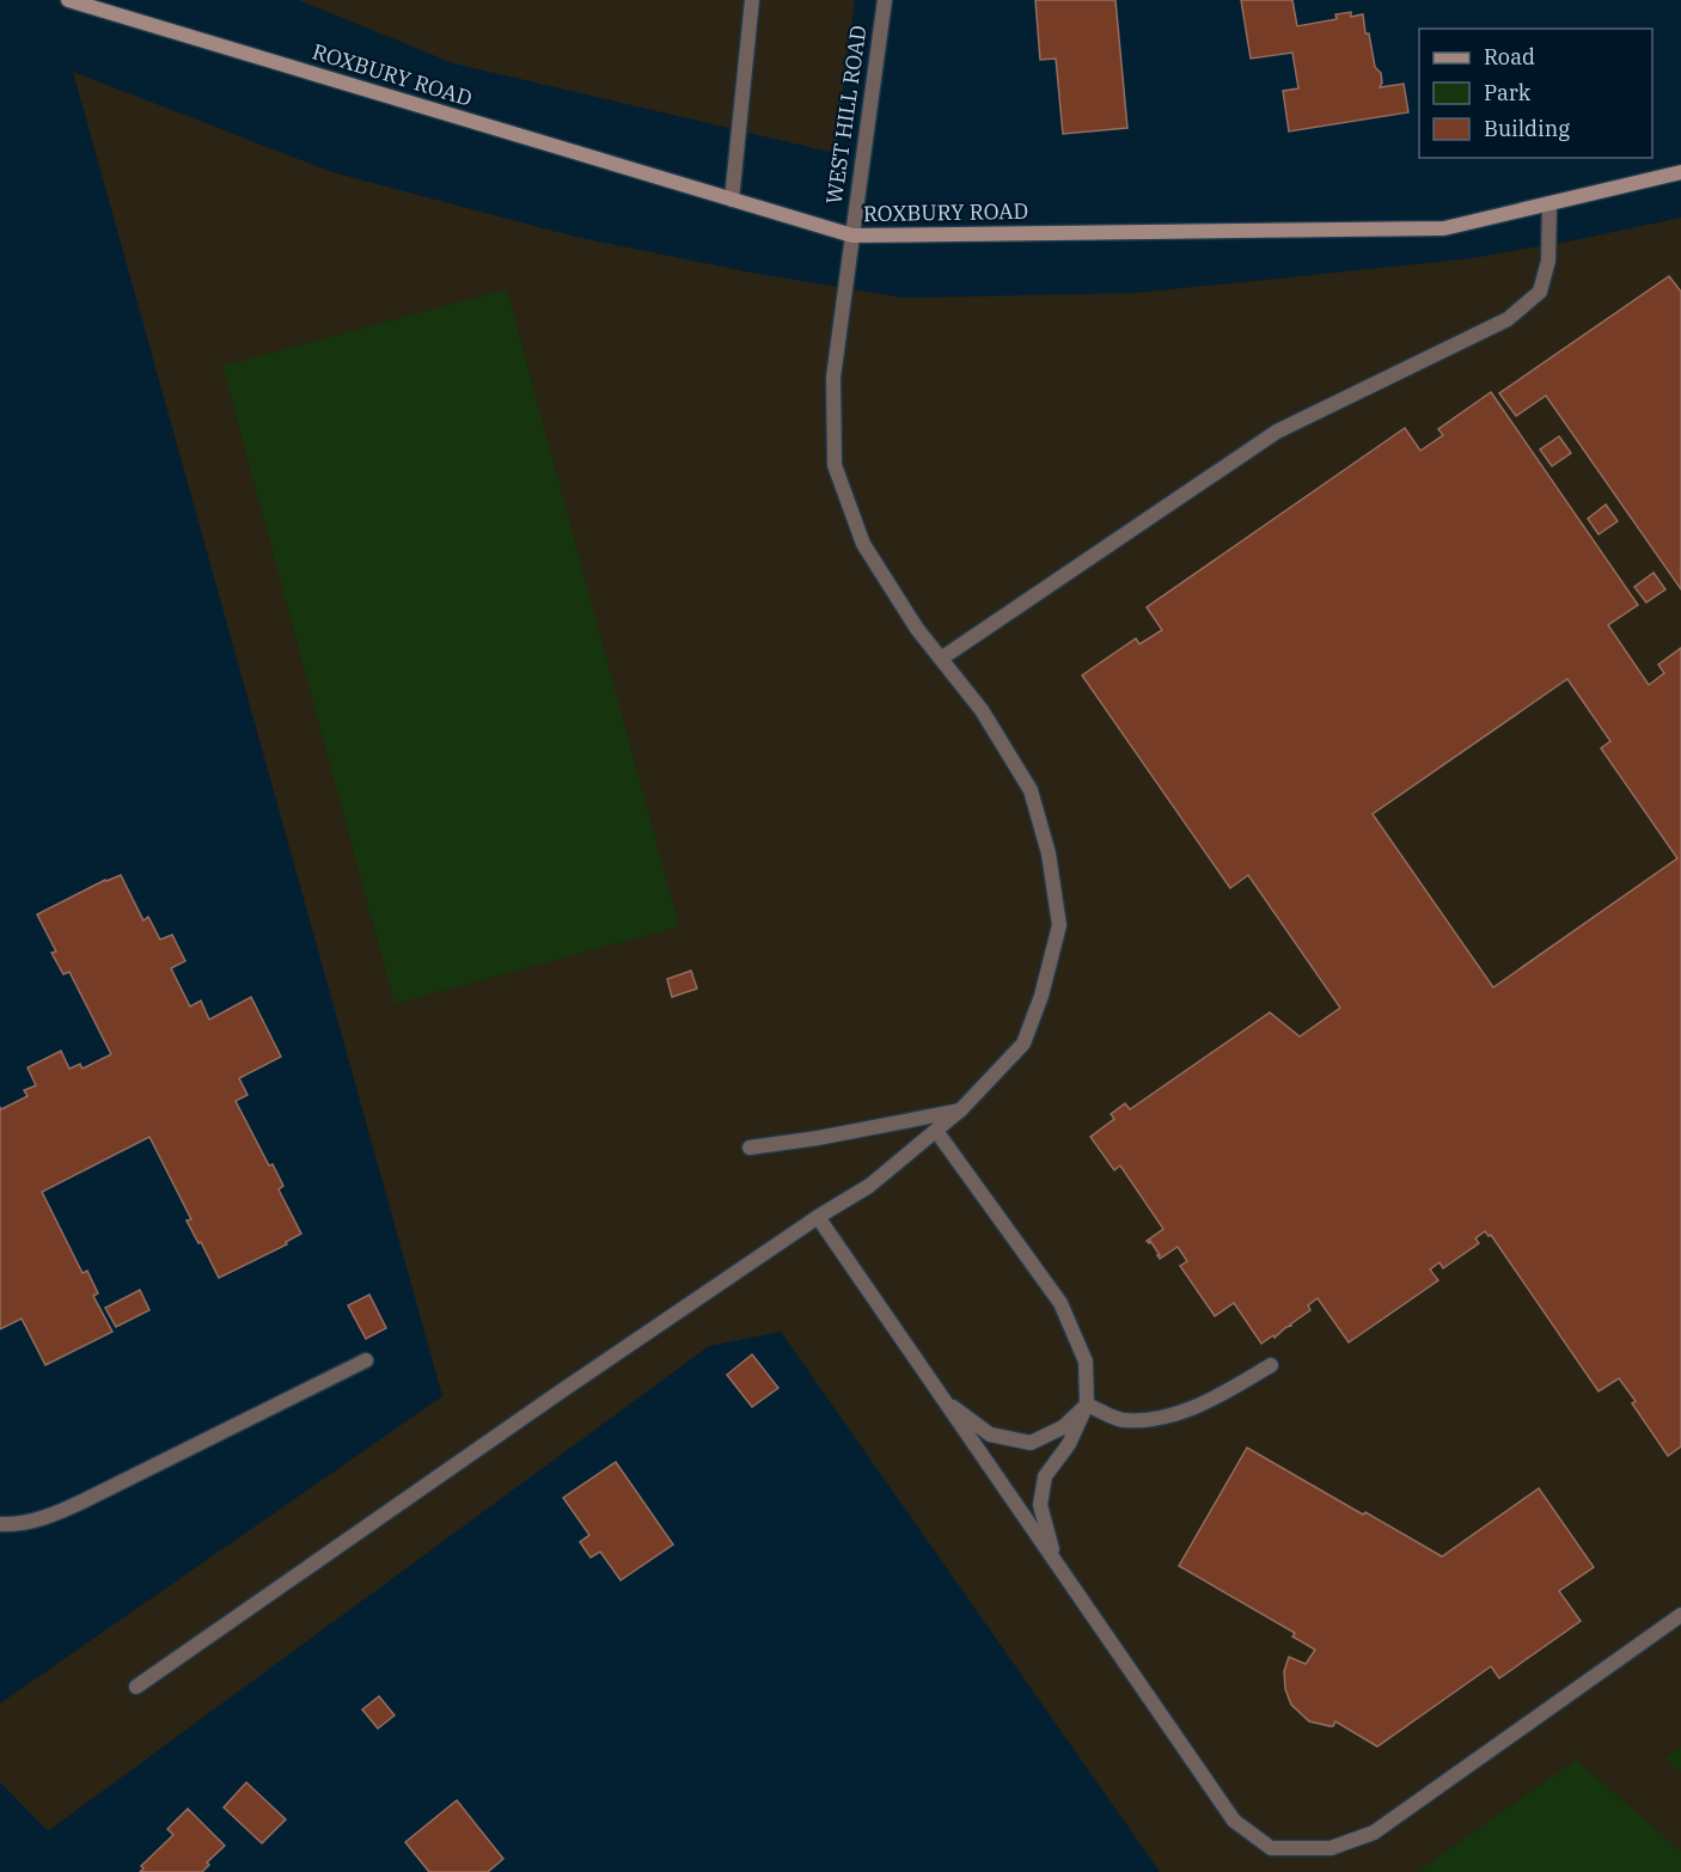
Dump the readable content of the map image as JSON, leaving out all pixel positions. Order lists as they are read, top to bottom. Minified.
{"streets":{"street":["ROXBURY ROAD","WEST HILL ROAD"]},"crossings":[["ROXBURY ROAD","WEST HILL ROAD"]],"legend":["Road","Park","Building"]}
